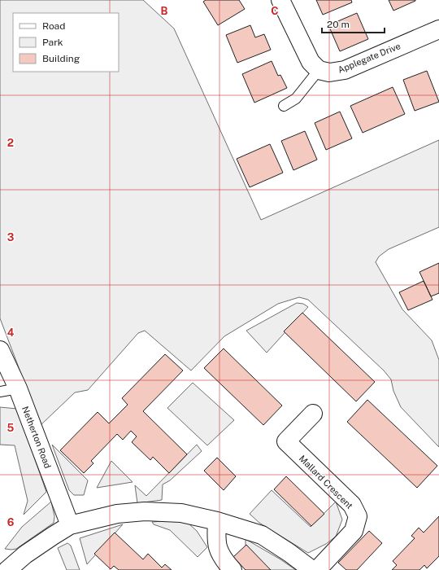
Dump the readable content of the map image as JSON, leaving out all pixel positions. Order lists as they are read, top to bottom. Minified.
{"streets":{"street":["Applegate Drive","Netherton Road","Mallard Crescent"]},"legend":["Road","Park","Building"],"scale_bar":"20 m","grid":{"columns":["B","C"],"rows":["2","3","4","5","6"]}}
